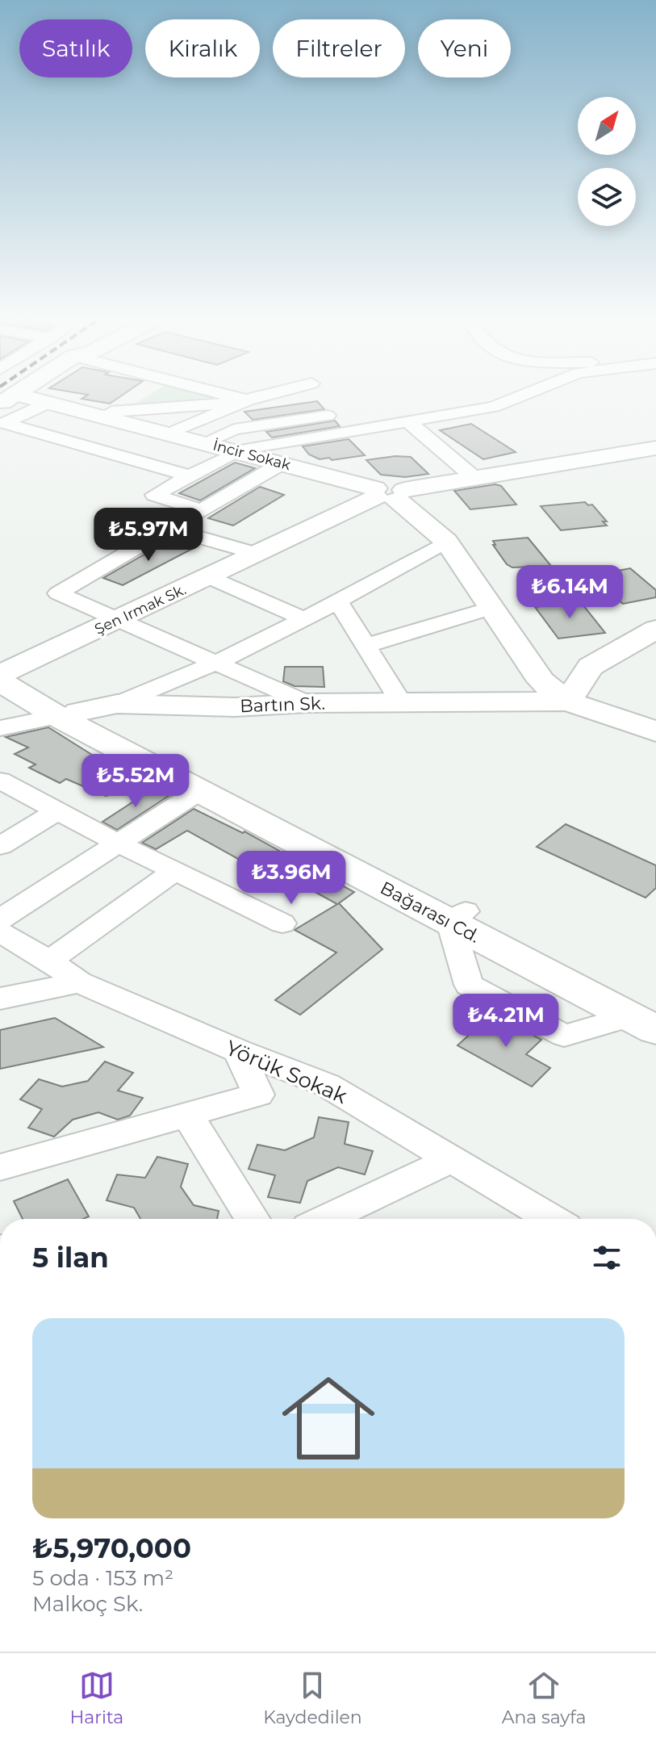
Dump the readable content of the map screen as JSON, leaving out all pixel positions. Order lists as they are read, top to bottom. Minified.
{"streets":{"main road":["İncir Sokak","Şen Irmak Sk.","Bartın Sk.","Bağarası Cd."],"street":["Yörük Sokak"]},"crossings":[["İncir Sokak","Şen Irmak Sk."],["İncir Sokak","Bartın Sk."],["Şen Irmak Sk.","Bağarası Cd."],["Bartın Sk.","Bağarası Cd."]],"north":"top right","page":{"chip":["Satılık","Kiralık","Filtreler","Yeni"],"price":["₺5.97M","₺6.14M","₺5.52M","₺3.96M","₺4.21M"],"heading":"5 ilan","list":[{"name":"₺5,970,000","note":"5 oda · 153 m² · Malkoç Sk."}],"tabs":["Harita","Kaydedilen","Ana sayfa"]}}
